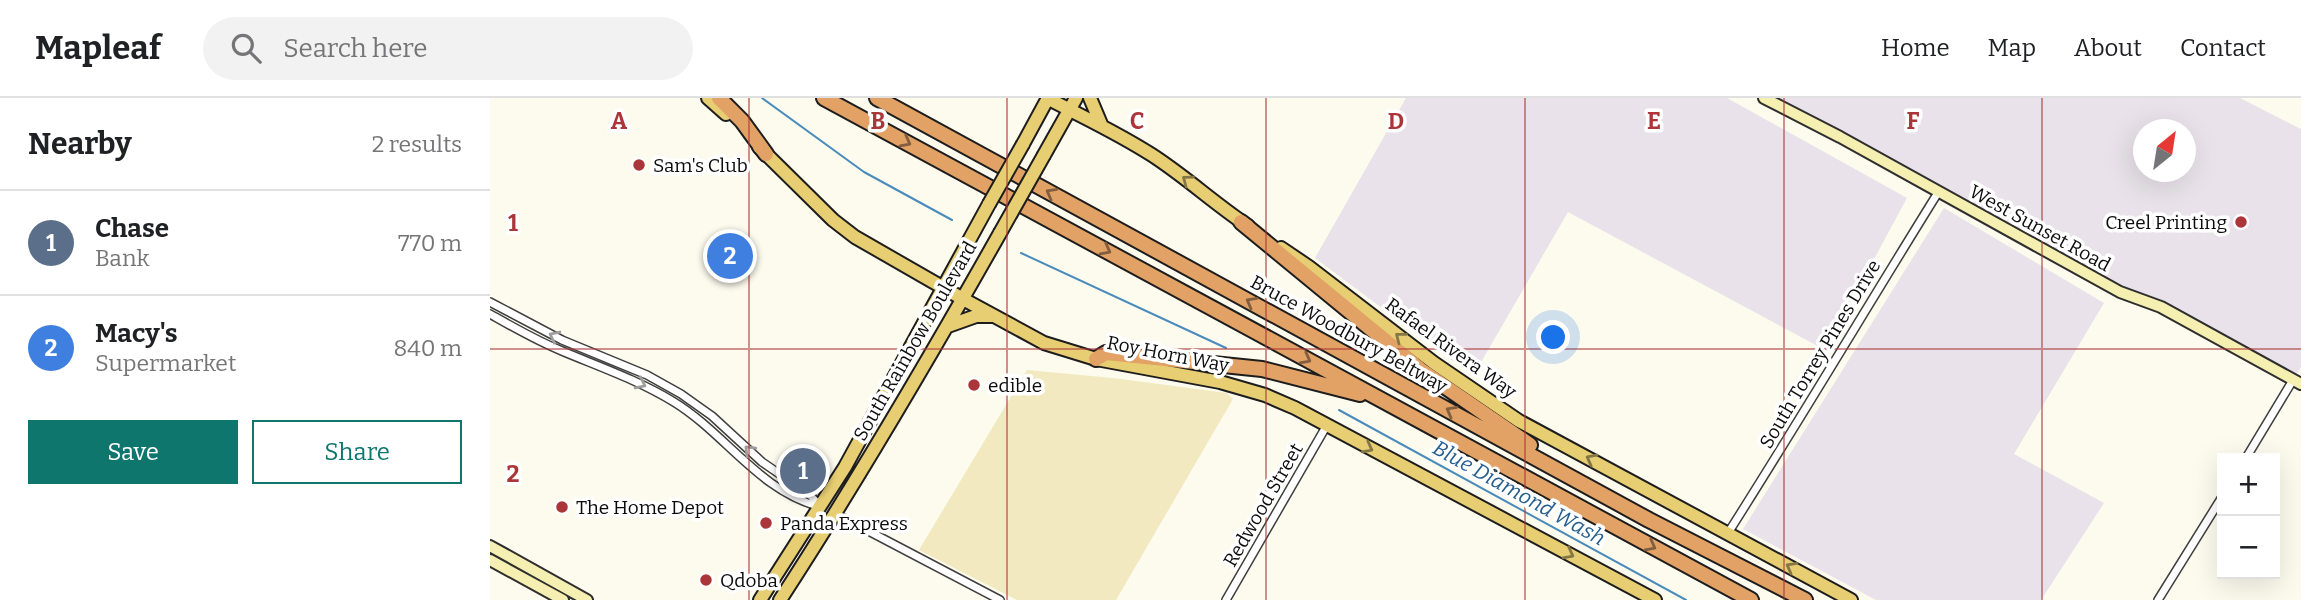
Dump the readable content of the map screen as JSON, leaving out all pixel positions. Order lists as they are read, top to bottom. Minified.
{"streets":{"highway":["Bruce Woodbury Beltway"],"main road":["West Sunset Road","South Rainbow Boulevard","Rafael Rivera Way","Roy Horn Way"],"street":["South Torrey Pines Drive","Redwood Street"]},"crossings":[["West Sunset Road","South Torrey Pines Drive"],["South Rainbow Boulevard","Rafael Rivera Way"],["South Rainbow Boulevard","Roy Horn Way"],["Rafael Rivera Way","South Torrey Pines Drive"],["Roy Horn Way","Redwood Street"]],"one_way":["Rafael Rivera Way"],"water":["Blue Diamond Wash"],"places":["Sam's Club","Creel Printing","edible","The Home Depot","Panda Express","Qdoba"],"north":"top right","page":{"header":"Mapleaf","search":"Search here","nav":["Home","Map","About","Contact"],"heading":["Nearby","2 results"],"list":[{"mark":"1","name":"Chase","note":"Bank","value":"770 m"},{"mark":"2","name":"Macy's","note":"Supermarket","value":"840 m"}],"pins":["2","1"],"buttons":["Save","Share"],"map_buttons":["+","−"]},"grid":{"columns":["A","B","C","D","E","F"],"rows":["1","2"]}}
